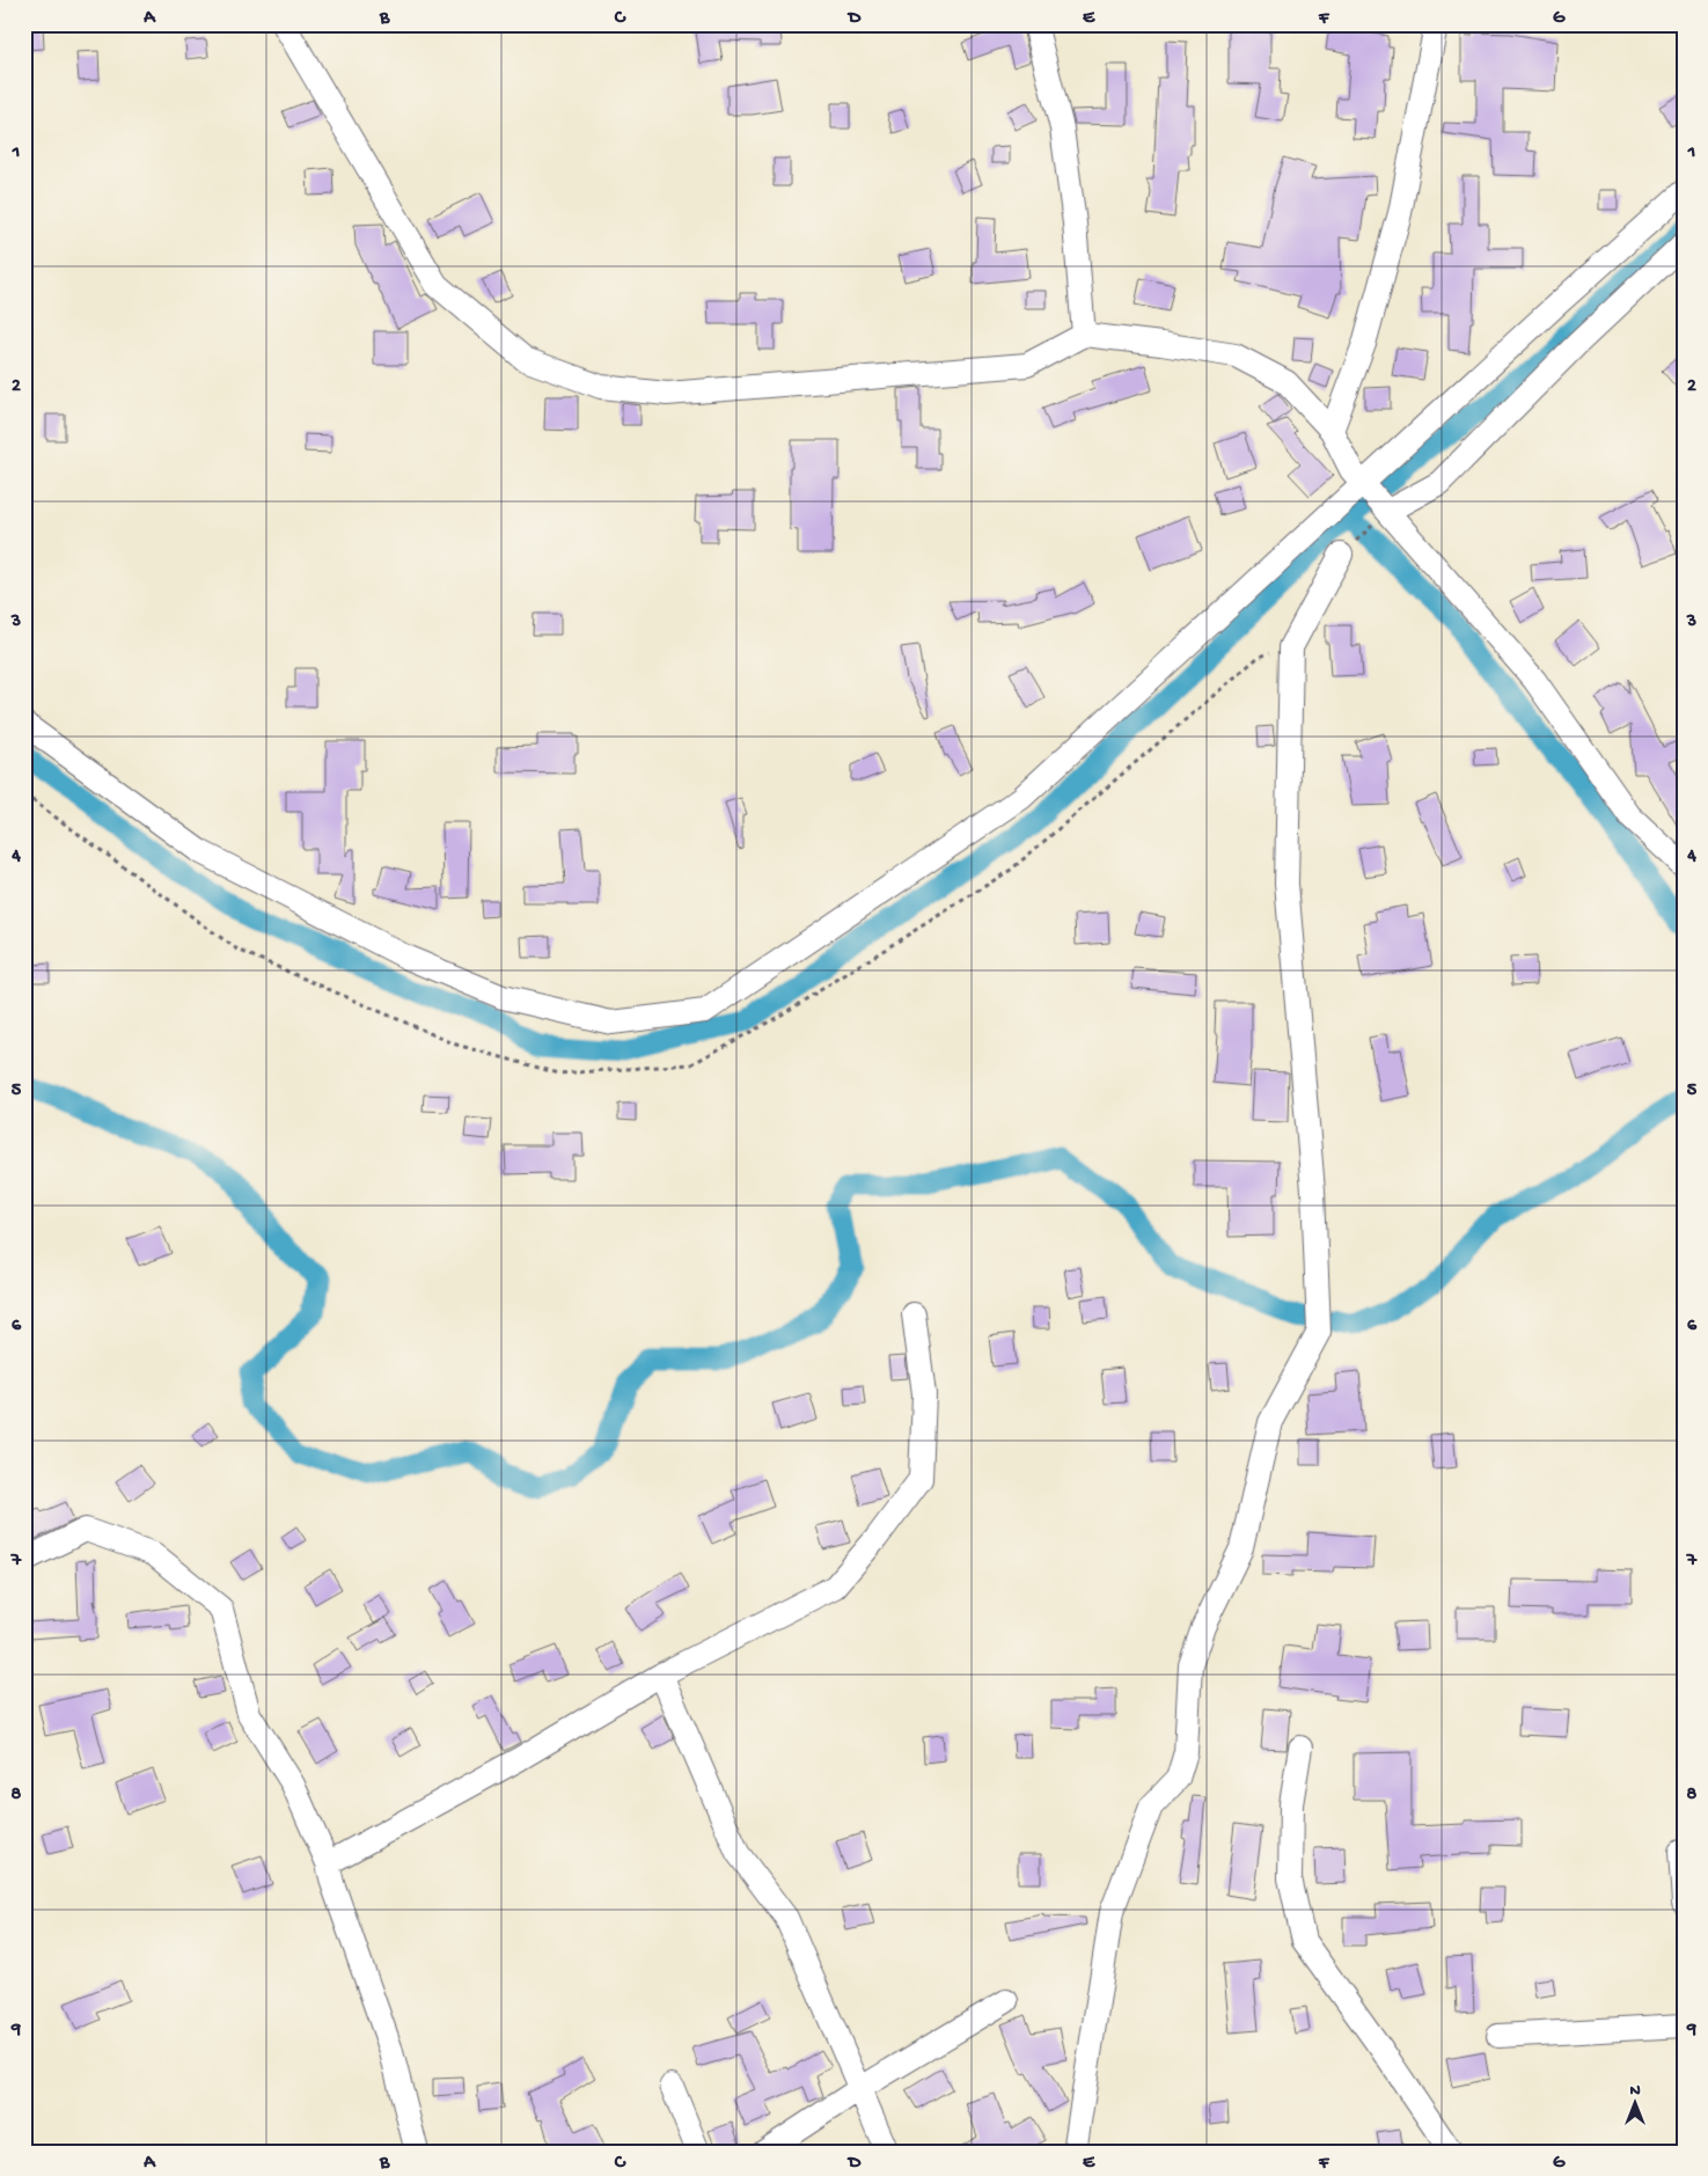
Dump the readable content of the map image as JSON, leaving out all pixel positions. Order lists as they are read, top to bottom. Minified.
{"north":"top","grid":{"columns":["A","B","C","D","E","F","G"],"rows":["1","2","3","4","5","6","7","8","9"]}}
